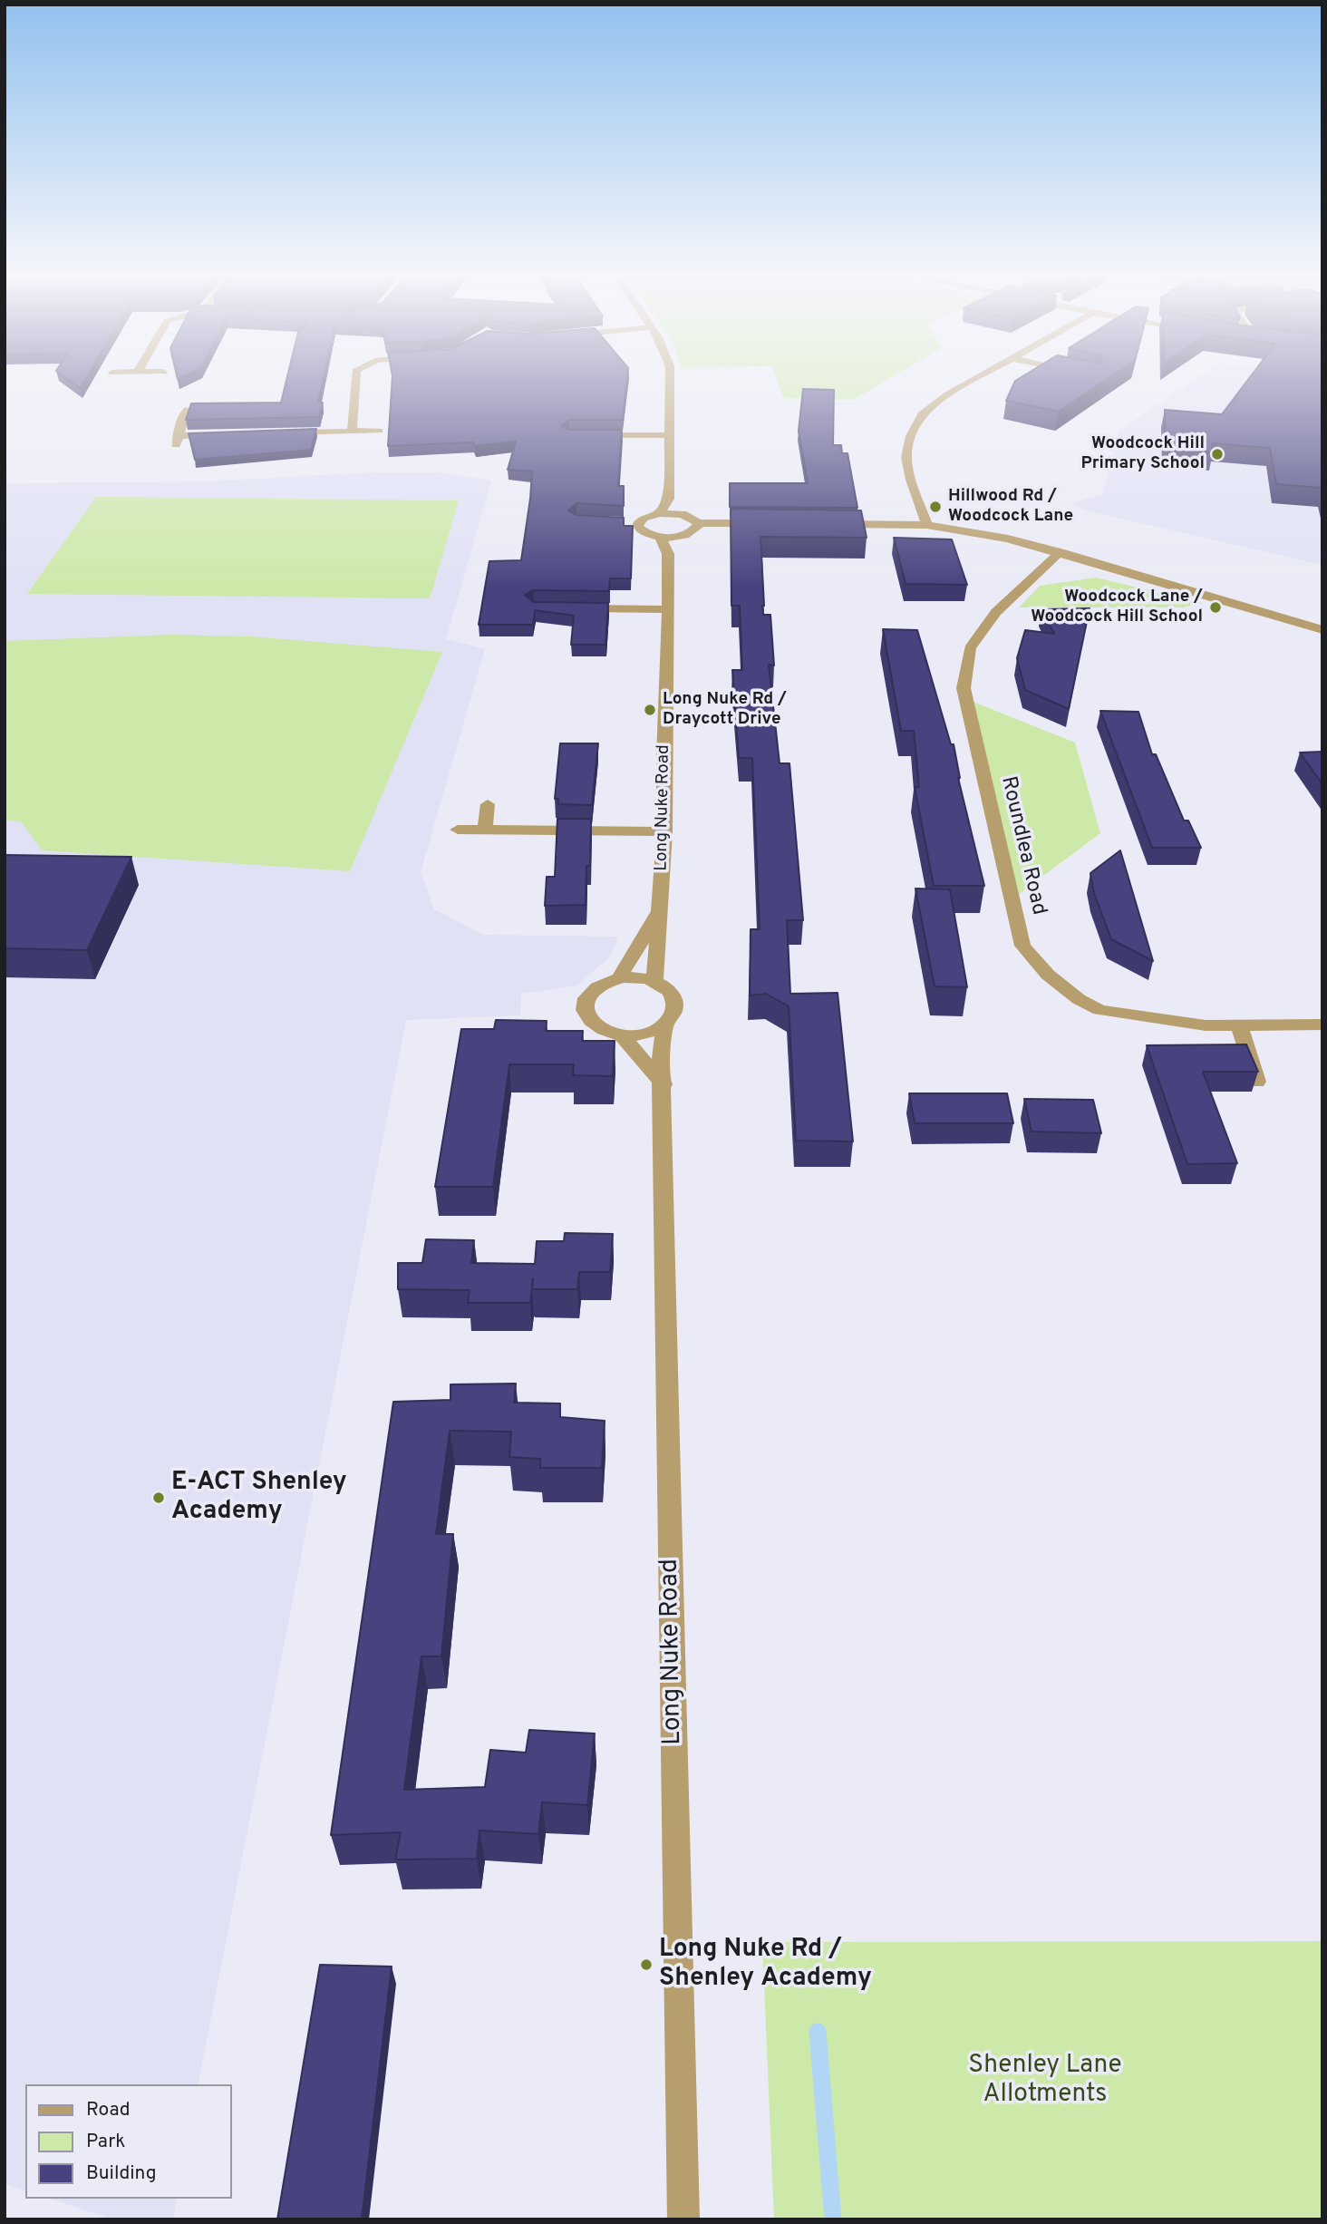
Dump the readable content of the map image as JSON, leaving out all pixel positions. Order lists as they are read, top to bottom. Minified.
{"streets":{"street":["Long Nuke Road","Roundlea Road"]},"parks":["Shenley Lane Allotments"],"places":["Woodcock Hill Primary School","Hillwood Rd / Woodcock Lane","Woodcock Lane / Woodcock Hill School","Long Nuke Rd / Draycott Drive","E-ACT Shenley Academy","Long Nuke Rd / Shenley Academy"],"legend":["Road","Park","Building"]}
